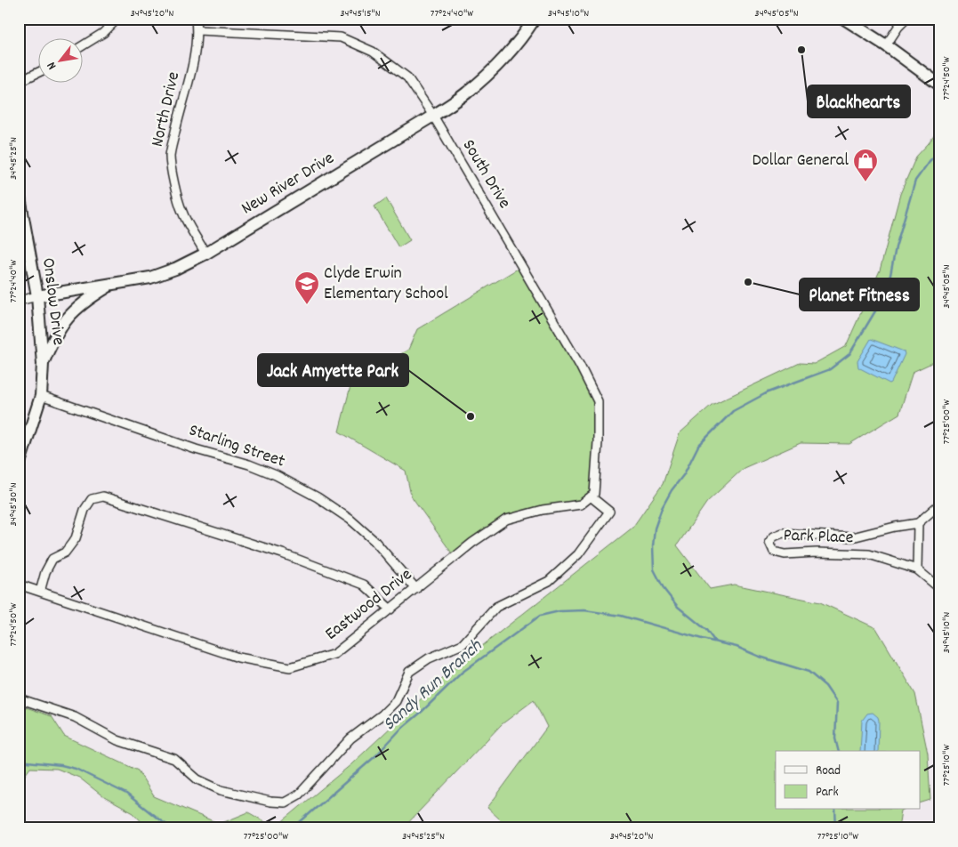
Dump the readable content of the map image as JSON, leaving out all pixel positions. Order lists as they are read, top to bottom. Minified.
{"streets":{"street":["North Drive","South Drive","New River Drive","Onslow Drive","Starling Street","Park Place","Eastwood Drive"]},"crossings":[["North Drive","South Drive"],["North Drive","New River Drive"],["South Drive","New River Drive"],["South Drive","Eastwood Drive"],["New River Drive","Onslow Drive"],["Onslow Drive","Starling Street"],["Starling Street","Eastwood Drive"]],"water":["Sandy Run Branch"],"places":{"other":["Blackhearts","Planet Fitness","Jack Amyette Park"],"shop":["Dollar General"],"school or university":["Clyde Erwin Elementary School"]},"legend":["Road","Park"],"north":"bottom left","coordinates":["34°45'20\"N","34°45'15\"N","77°24'40\"W","34°45'10\"N","34°45'05\"N","77°24'50\"W","34°45'25\"N","77°25'00\"W","34°45'30\"N","77°25'10\"W"]}
